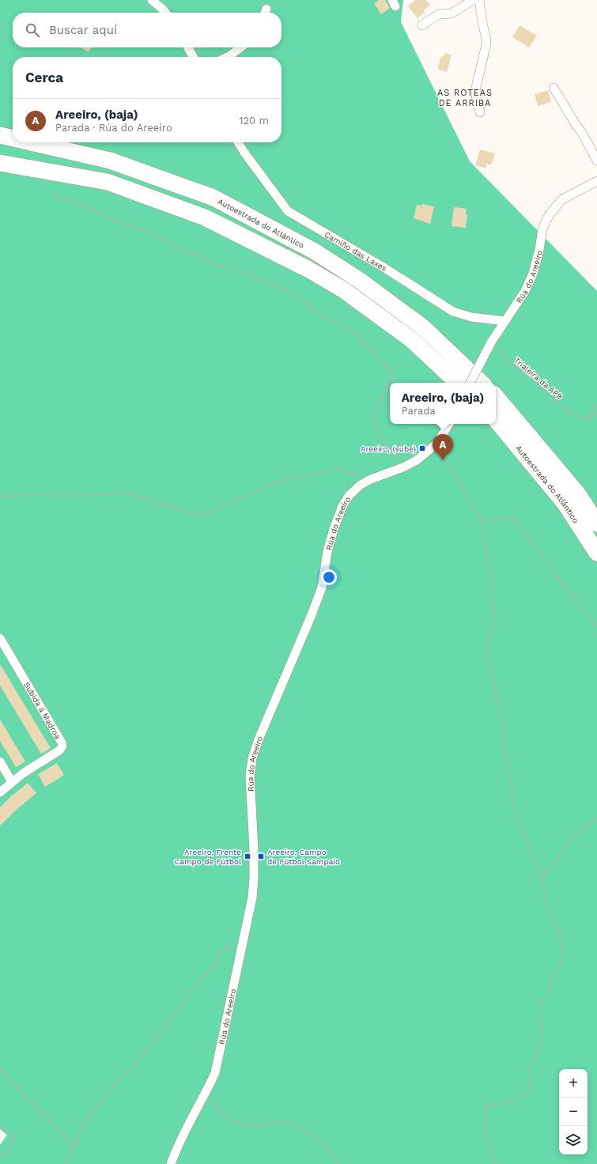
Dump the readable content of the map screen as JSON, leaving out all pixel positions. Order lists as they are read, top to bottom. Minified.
{"streets":{"highway":["Autoestrada do Atlántico"],"street":["Camiño das Laxes","Rúa do Areeiro","Subida á Madroa"],"path":["Trialeira da AP9"]},"crossings":[["Camiño das Laxes","Rúa do Areeiro"],["Rúa do Areeiro","Trialeira da AP9"]],"districts":["AS ROTEAS DE ARRIBA"],"places":{"transit":["Areeiro, (sube)","Areeiro, Frente Campo de Fútbol","Areeiro, Campo de Fútbol Sampaio"]},"page":{"search":"Buscar aquí","heading":"Cerca","list":[{"mark":"A","name":"Areeiro, (baja)","note":"Parada · Rúa do Areeiro","value":"120 m"}],"popup":["Areeiro, (baja)","Parada"],"pins":"A","map_buttons":["+","−"]}}
